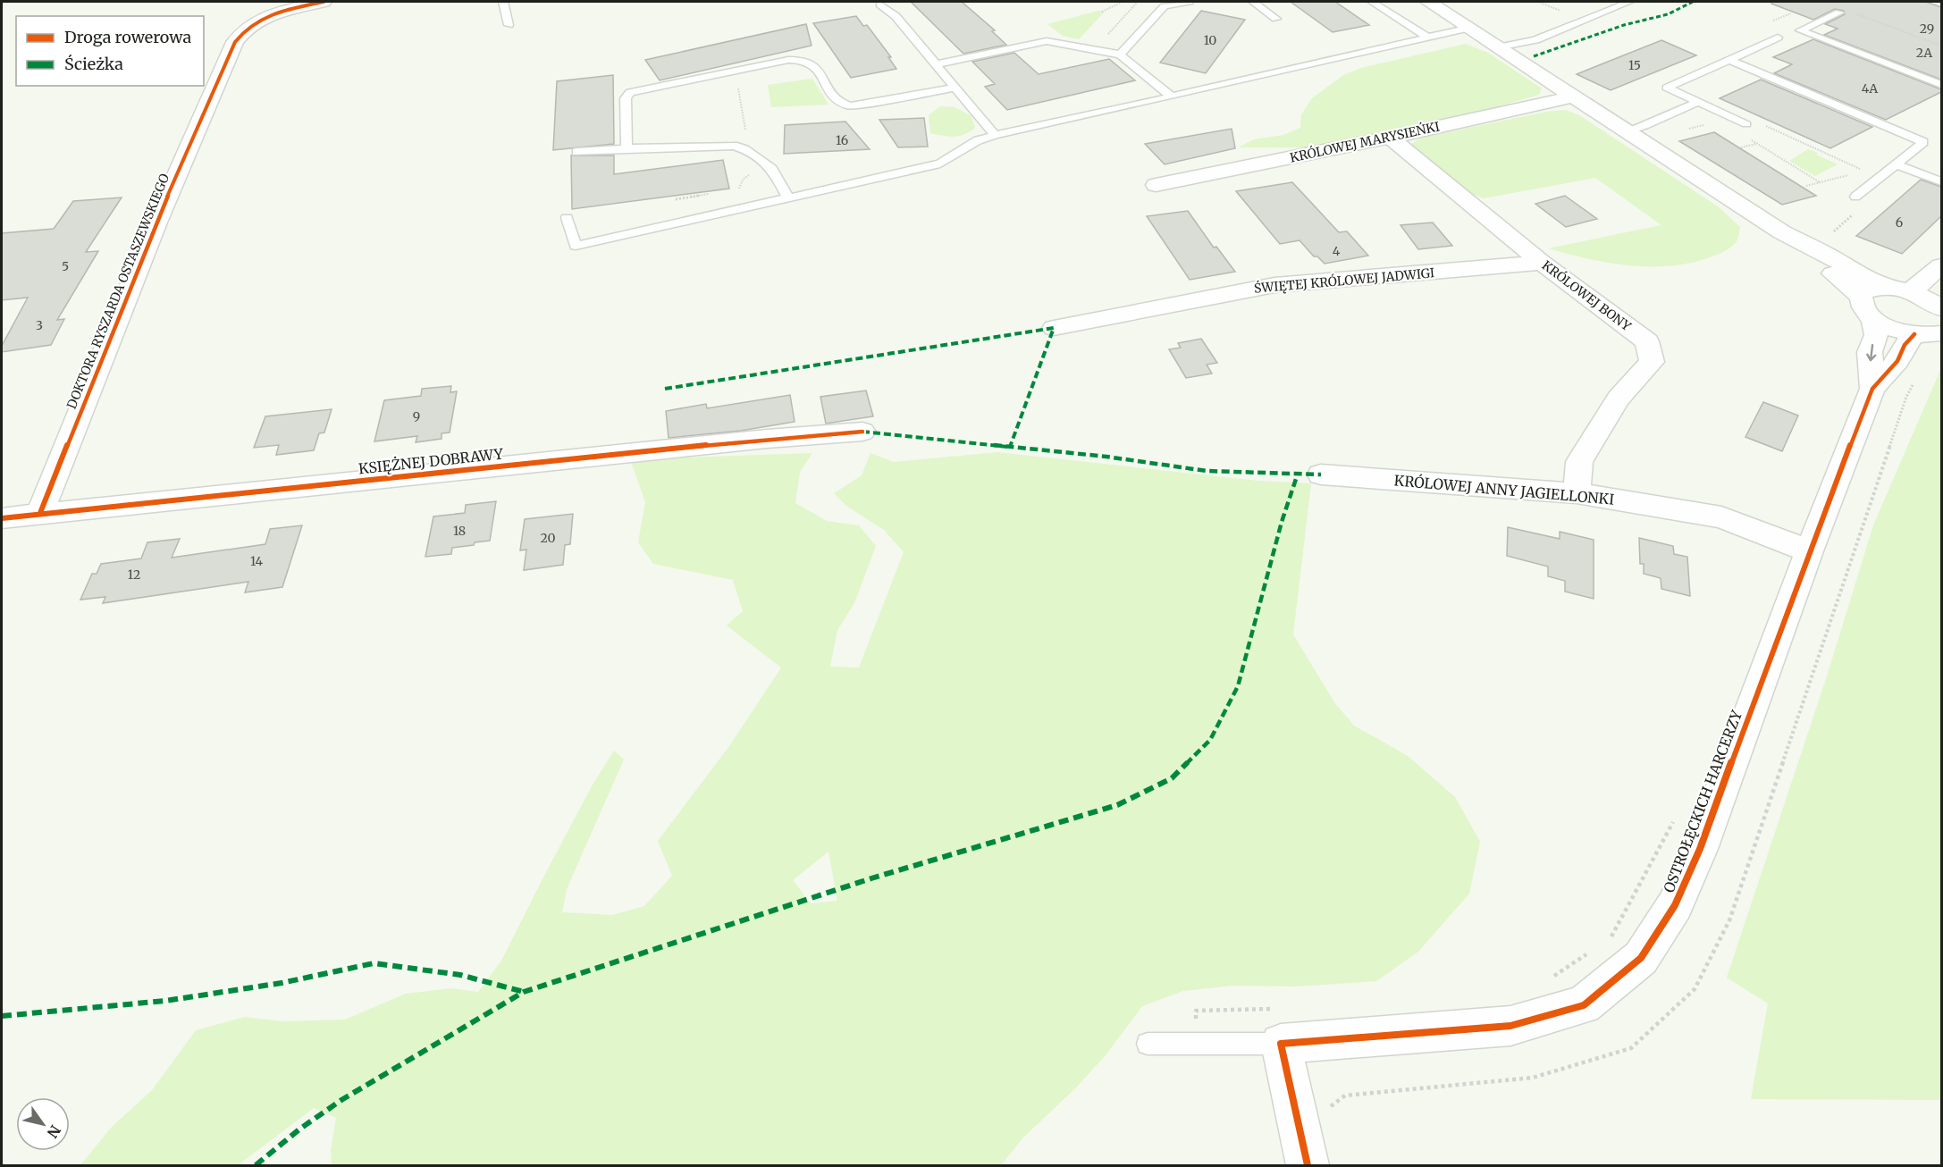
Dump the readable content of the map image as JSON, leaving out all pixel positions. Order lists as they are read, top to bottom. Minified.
{"streets":{"street":["KRÓLOWEJ MARYSIEŃKI","ŚWIĘTEJ KRÓLOWEJ JADWIGI","DOKTORA RYSZARDA OSTASZEWSKIEGO","KRÓLOWEJ BONY","KSIĘŻNEJ DOBRAWY","KRÓLOWEJ ANNY JAGIELLONKI","OSTROŁĘCKICH HARCERZY"]},"crossings":[["KRÓLOWEJ MARYSIEŃKI","KRÓLOWEJ BONY"],["ŚWIĘTEJ KRÓLOWEJ JADWIGI","KRÓLOWEJ BONY"],["DOKTORA RYSZARDA OSTASZEWSKIEGO","KSIĘŻNEJ DOBRAWY"],["KRÓLOWEJ BONY","KRÓLOWEJ ANNY JAGIELLONKI"],["KRÓLOWEJ ANNY JAGIELLONKI","OSTROŁĘCKICH HARCERZY"]],"house_numbers":["29","10","2A","15","4A","16","6","4","5","3","9","18","20","14","12"],"legend":["Droga rowerowa","Ścieżka"],"north":"bottom right"}
